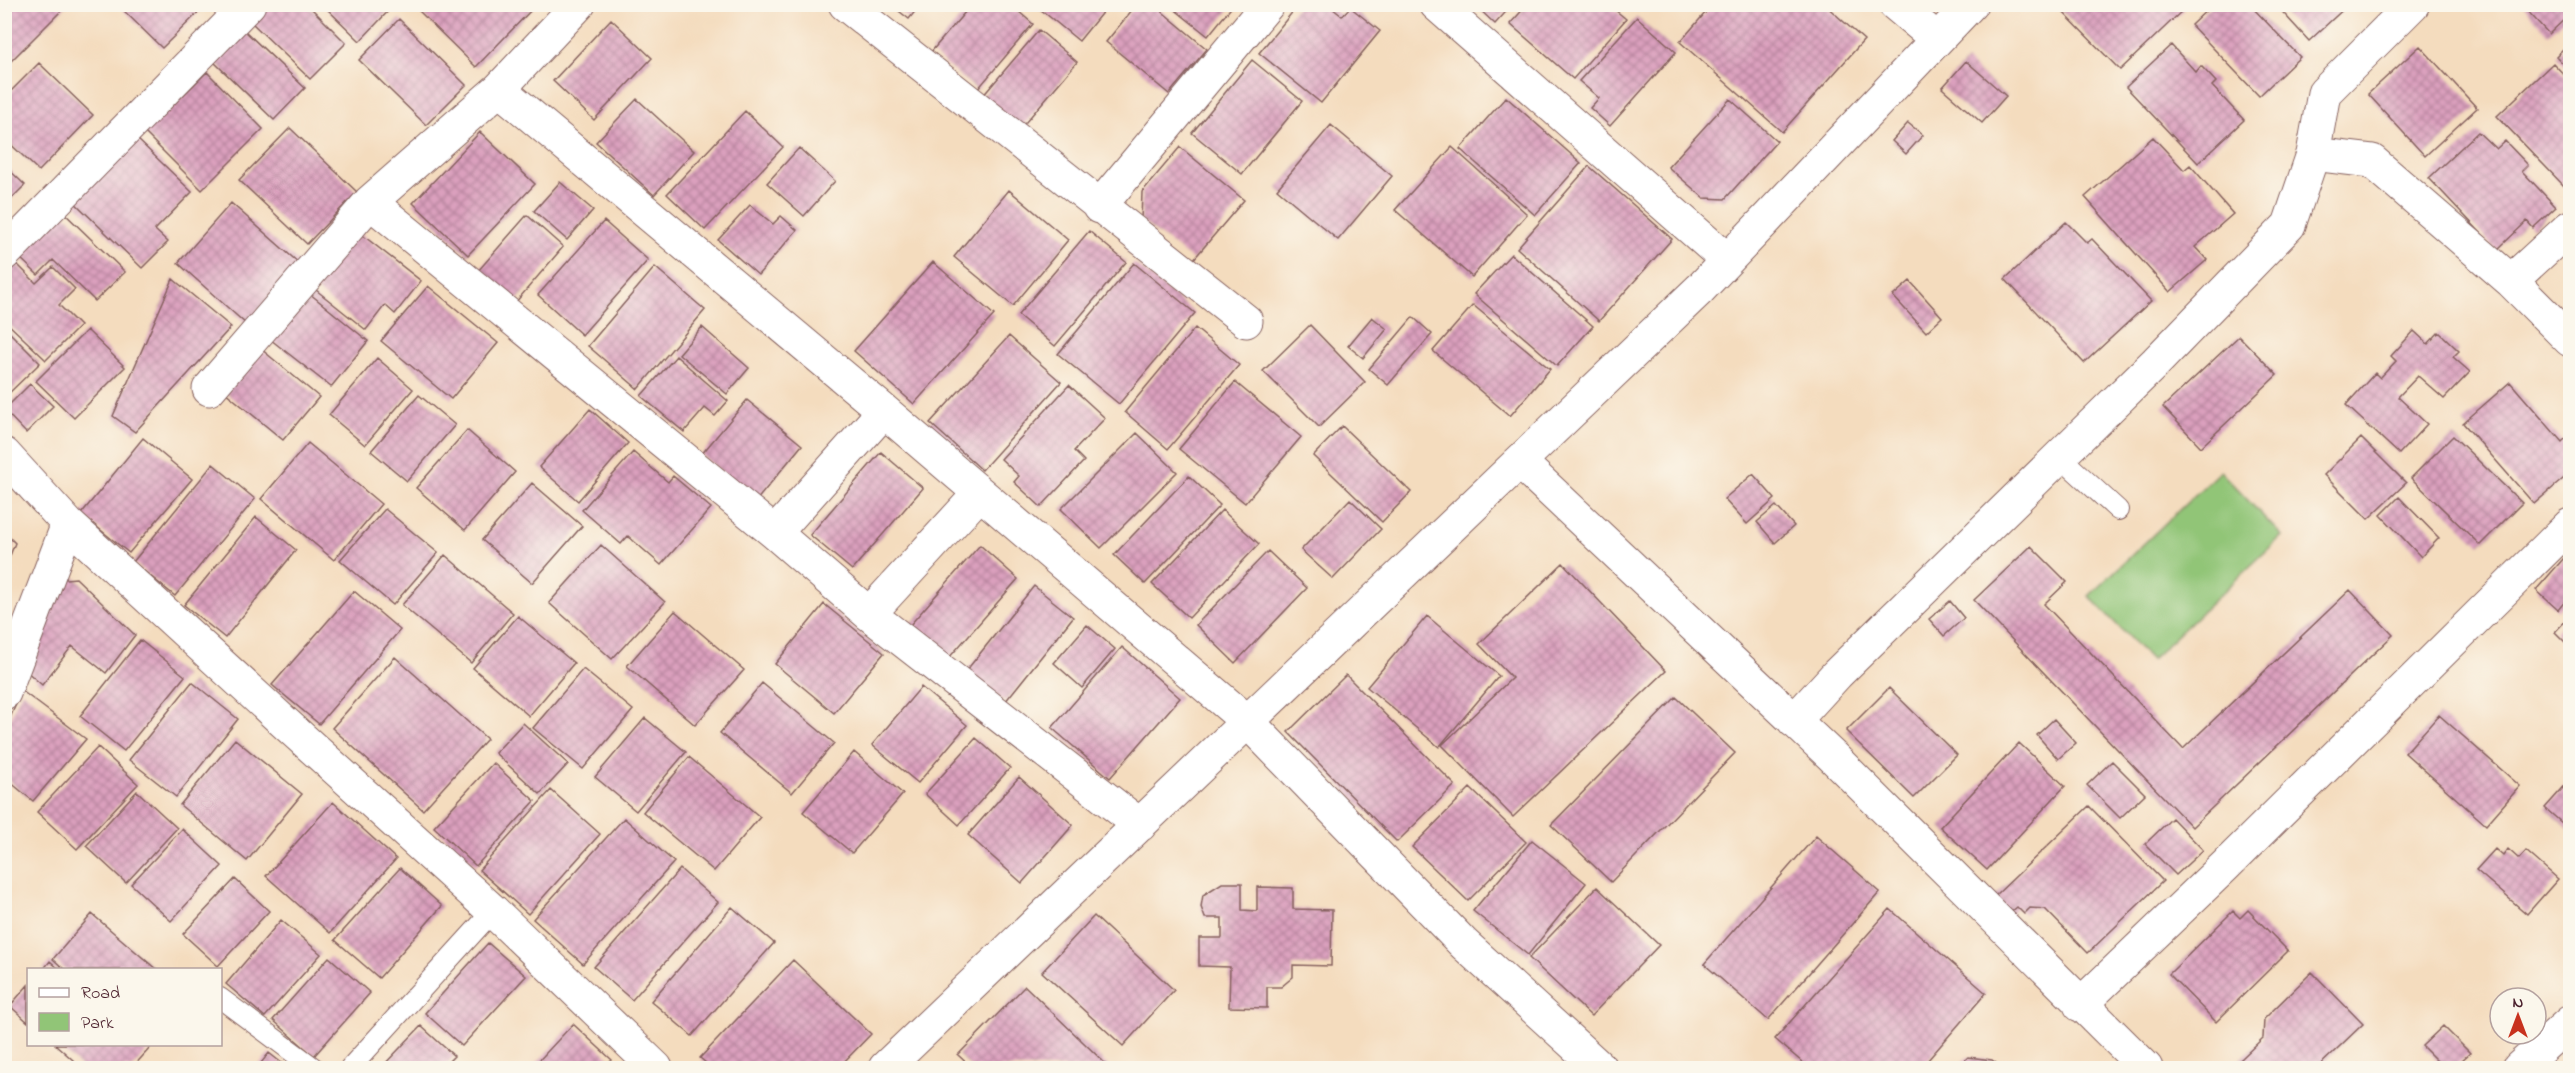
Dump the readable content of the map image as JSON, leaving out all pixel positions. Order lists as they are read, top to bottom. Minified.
{"legend":["Road","Park"],"north":"top"}
